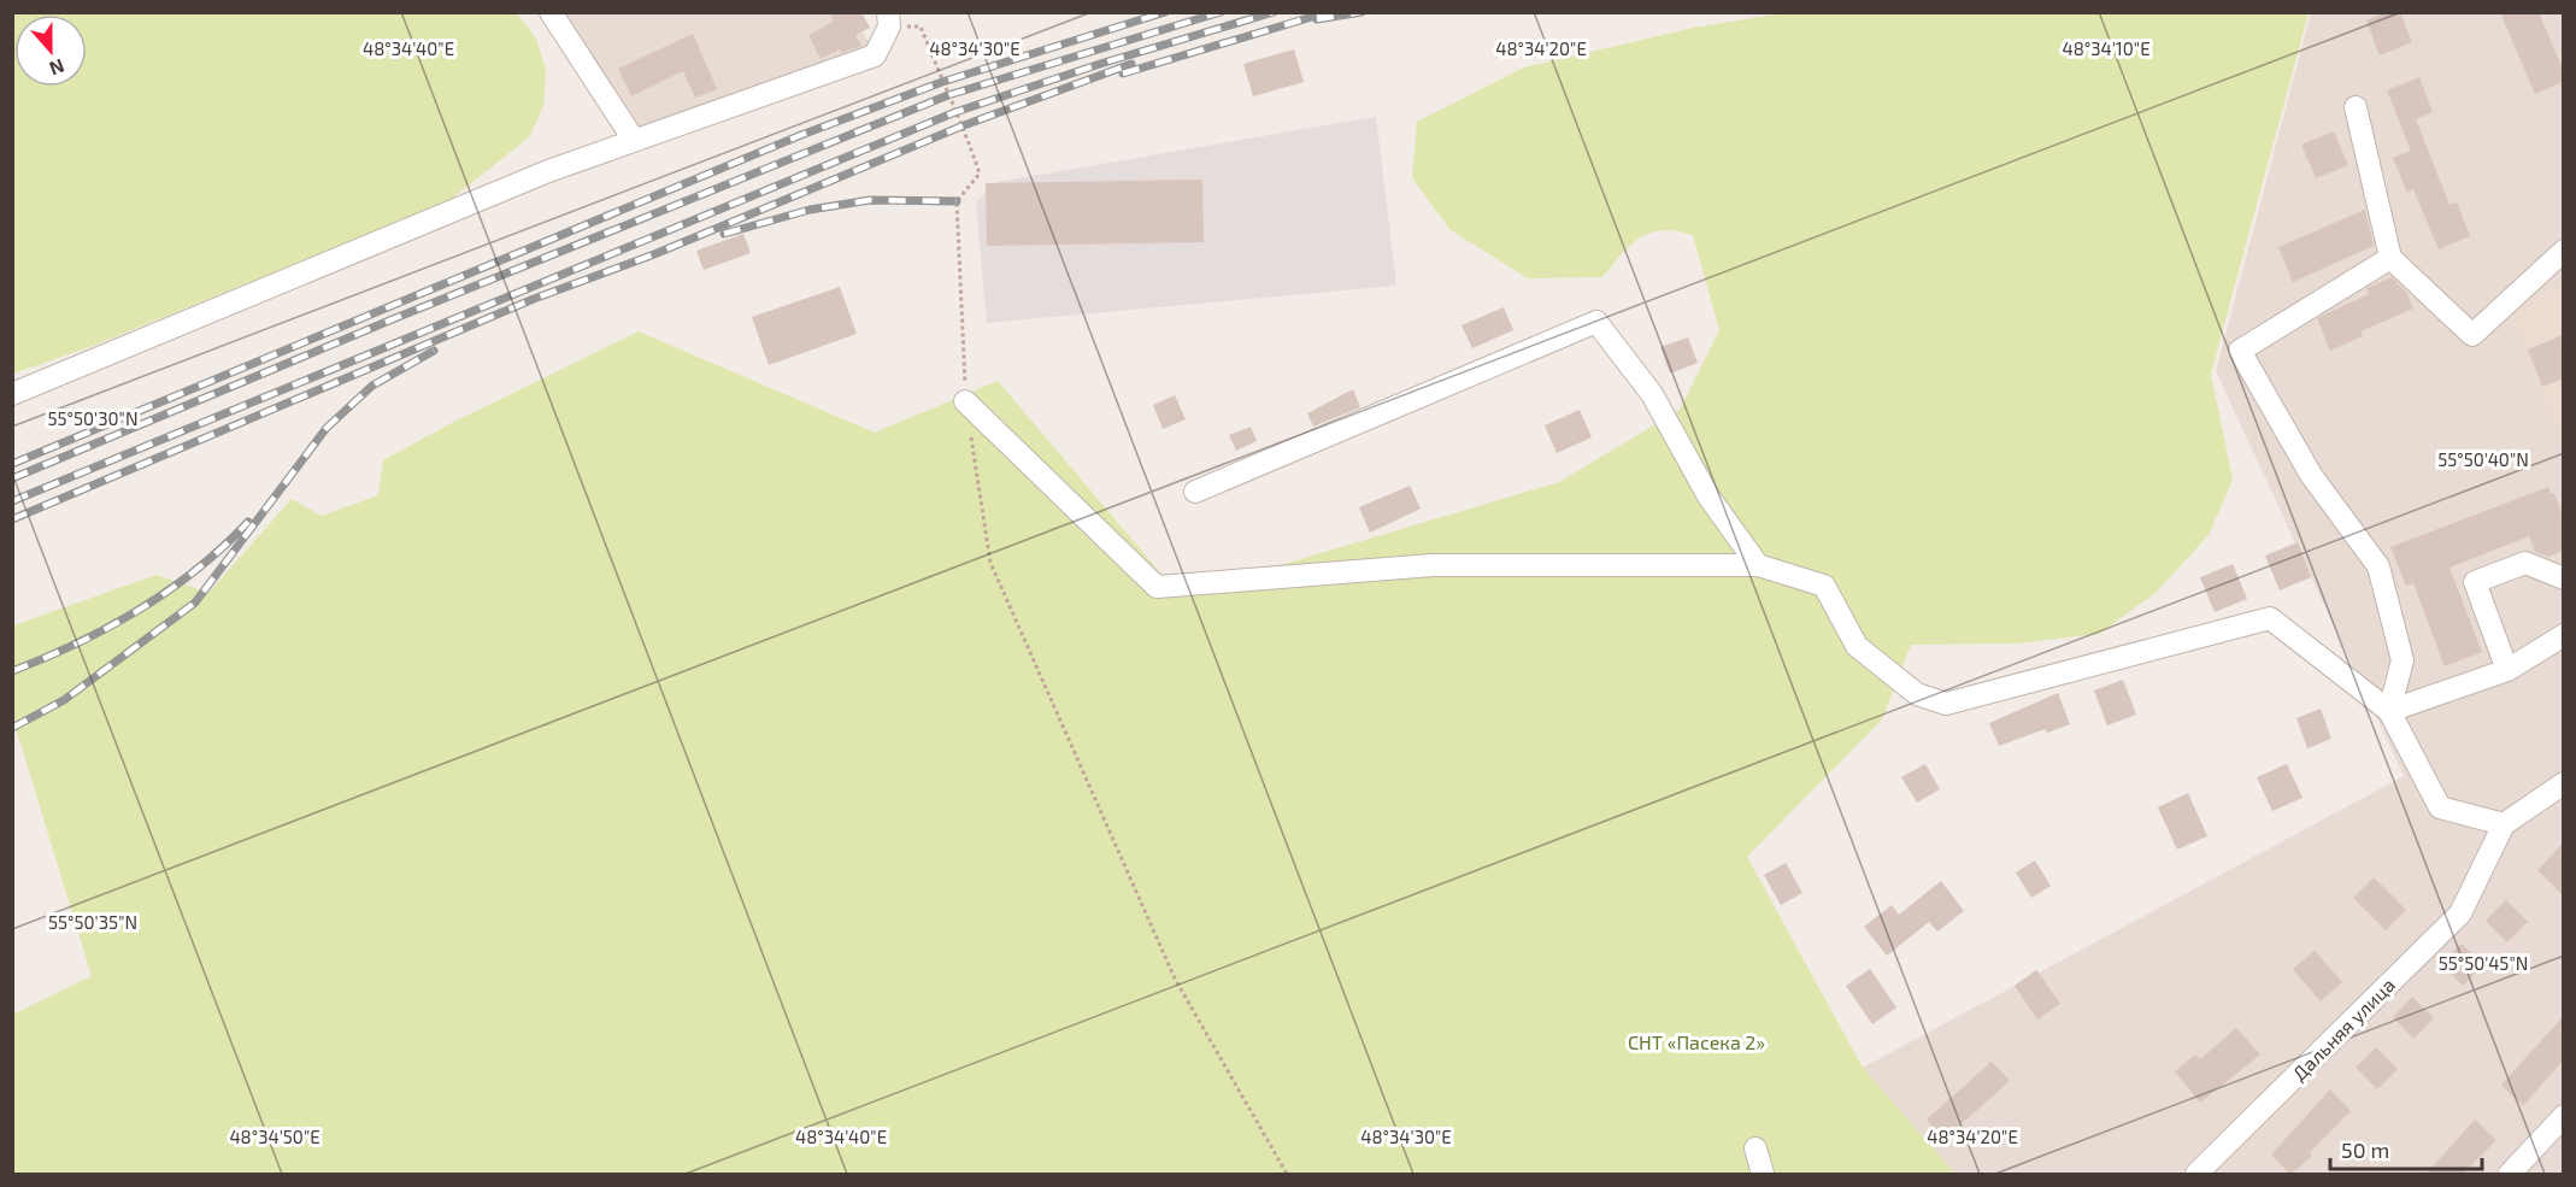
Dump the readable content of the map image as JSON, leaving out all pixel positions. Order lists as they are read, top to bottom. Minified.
{"streets":{"street":["Дальняя улица"]},"parks":["СНТ «Пасека 2»"],"scale_bar":"50 m","north":"bottom","coordinates":["48°34'40\"E","48°34'30\"E","48°34'20\"E","48°34'10\"E","55°50'30\"N","55°50'40\"N","55°50'35\"N","55°50'45\"N","48°34'50\"E"]}
